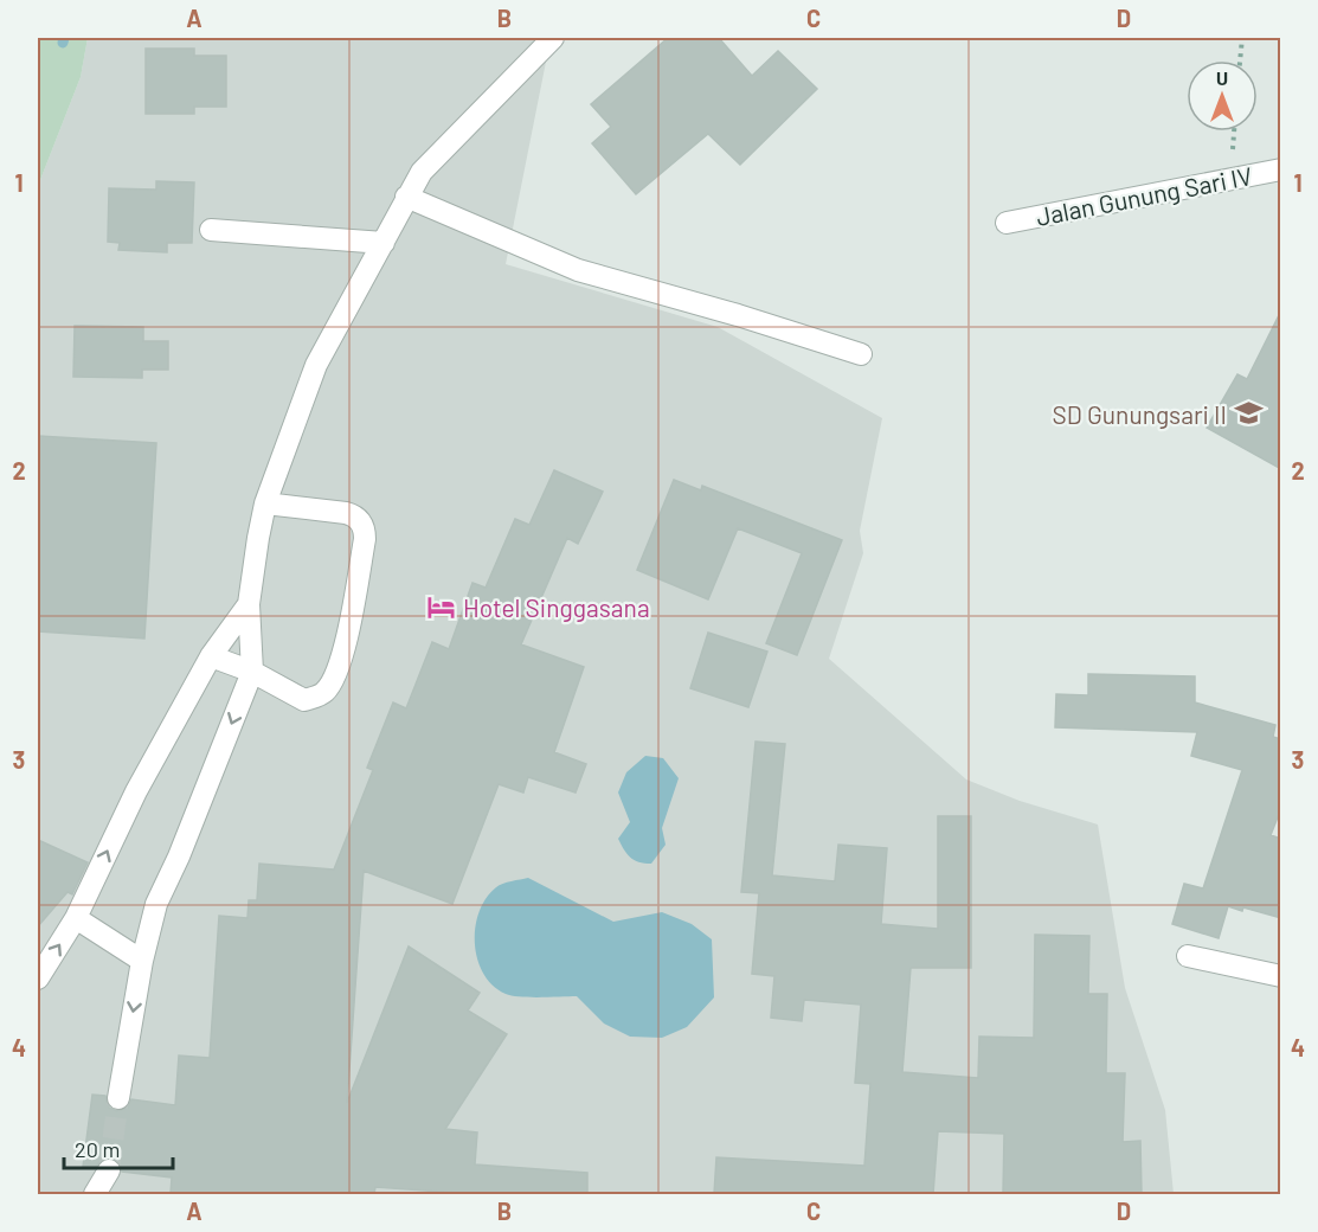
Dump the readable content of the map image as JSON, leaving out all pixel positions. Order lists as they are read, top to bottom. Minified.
{"streets":{"street":["Jalan Gunung Sari IV"]},"places":{"school or university":["SD Gunungsari II"],"hotel":["Hotel Singgasana"]},"scale_bar":"20 m","north":"top","grid":{"columns":["A","B","C","D"],"rows":["1","2","3","4"]}}
